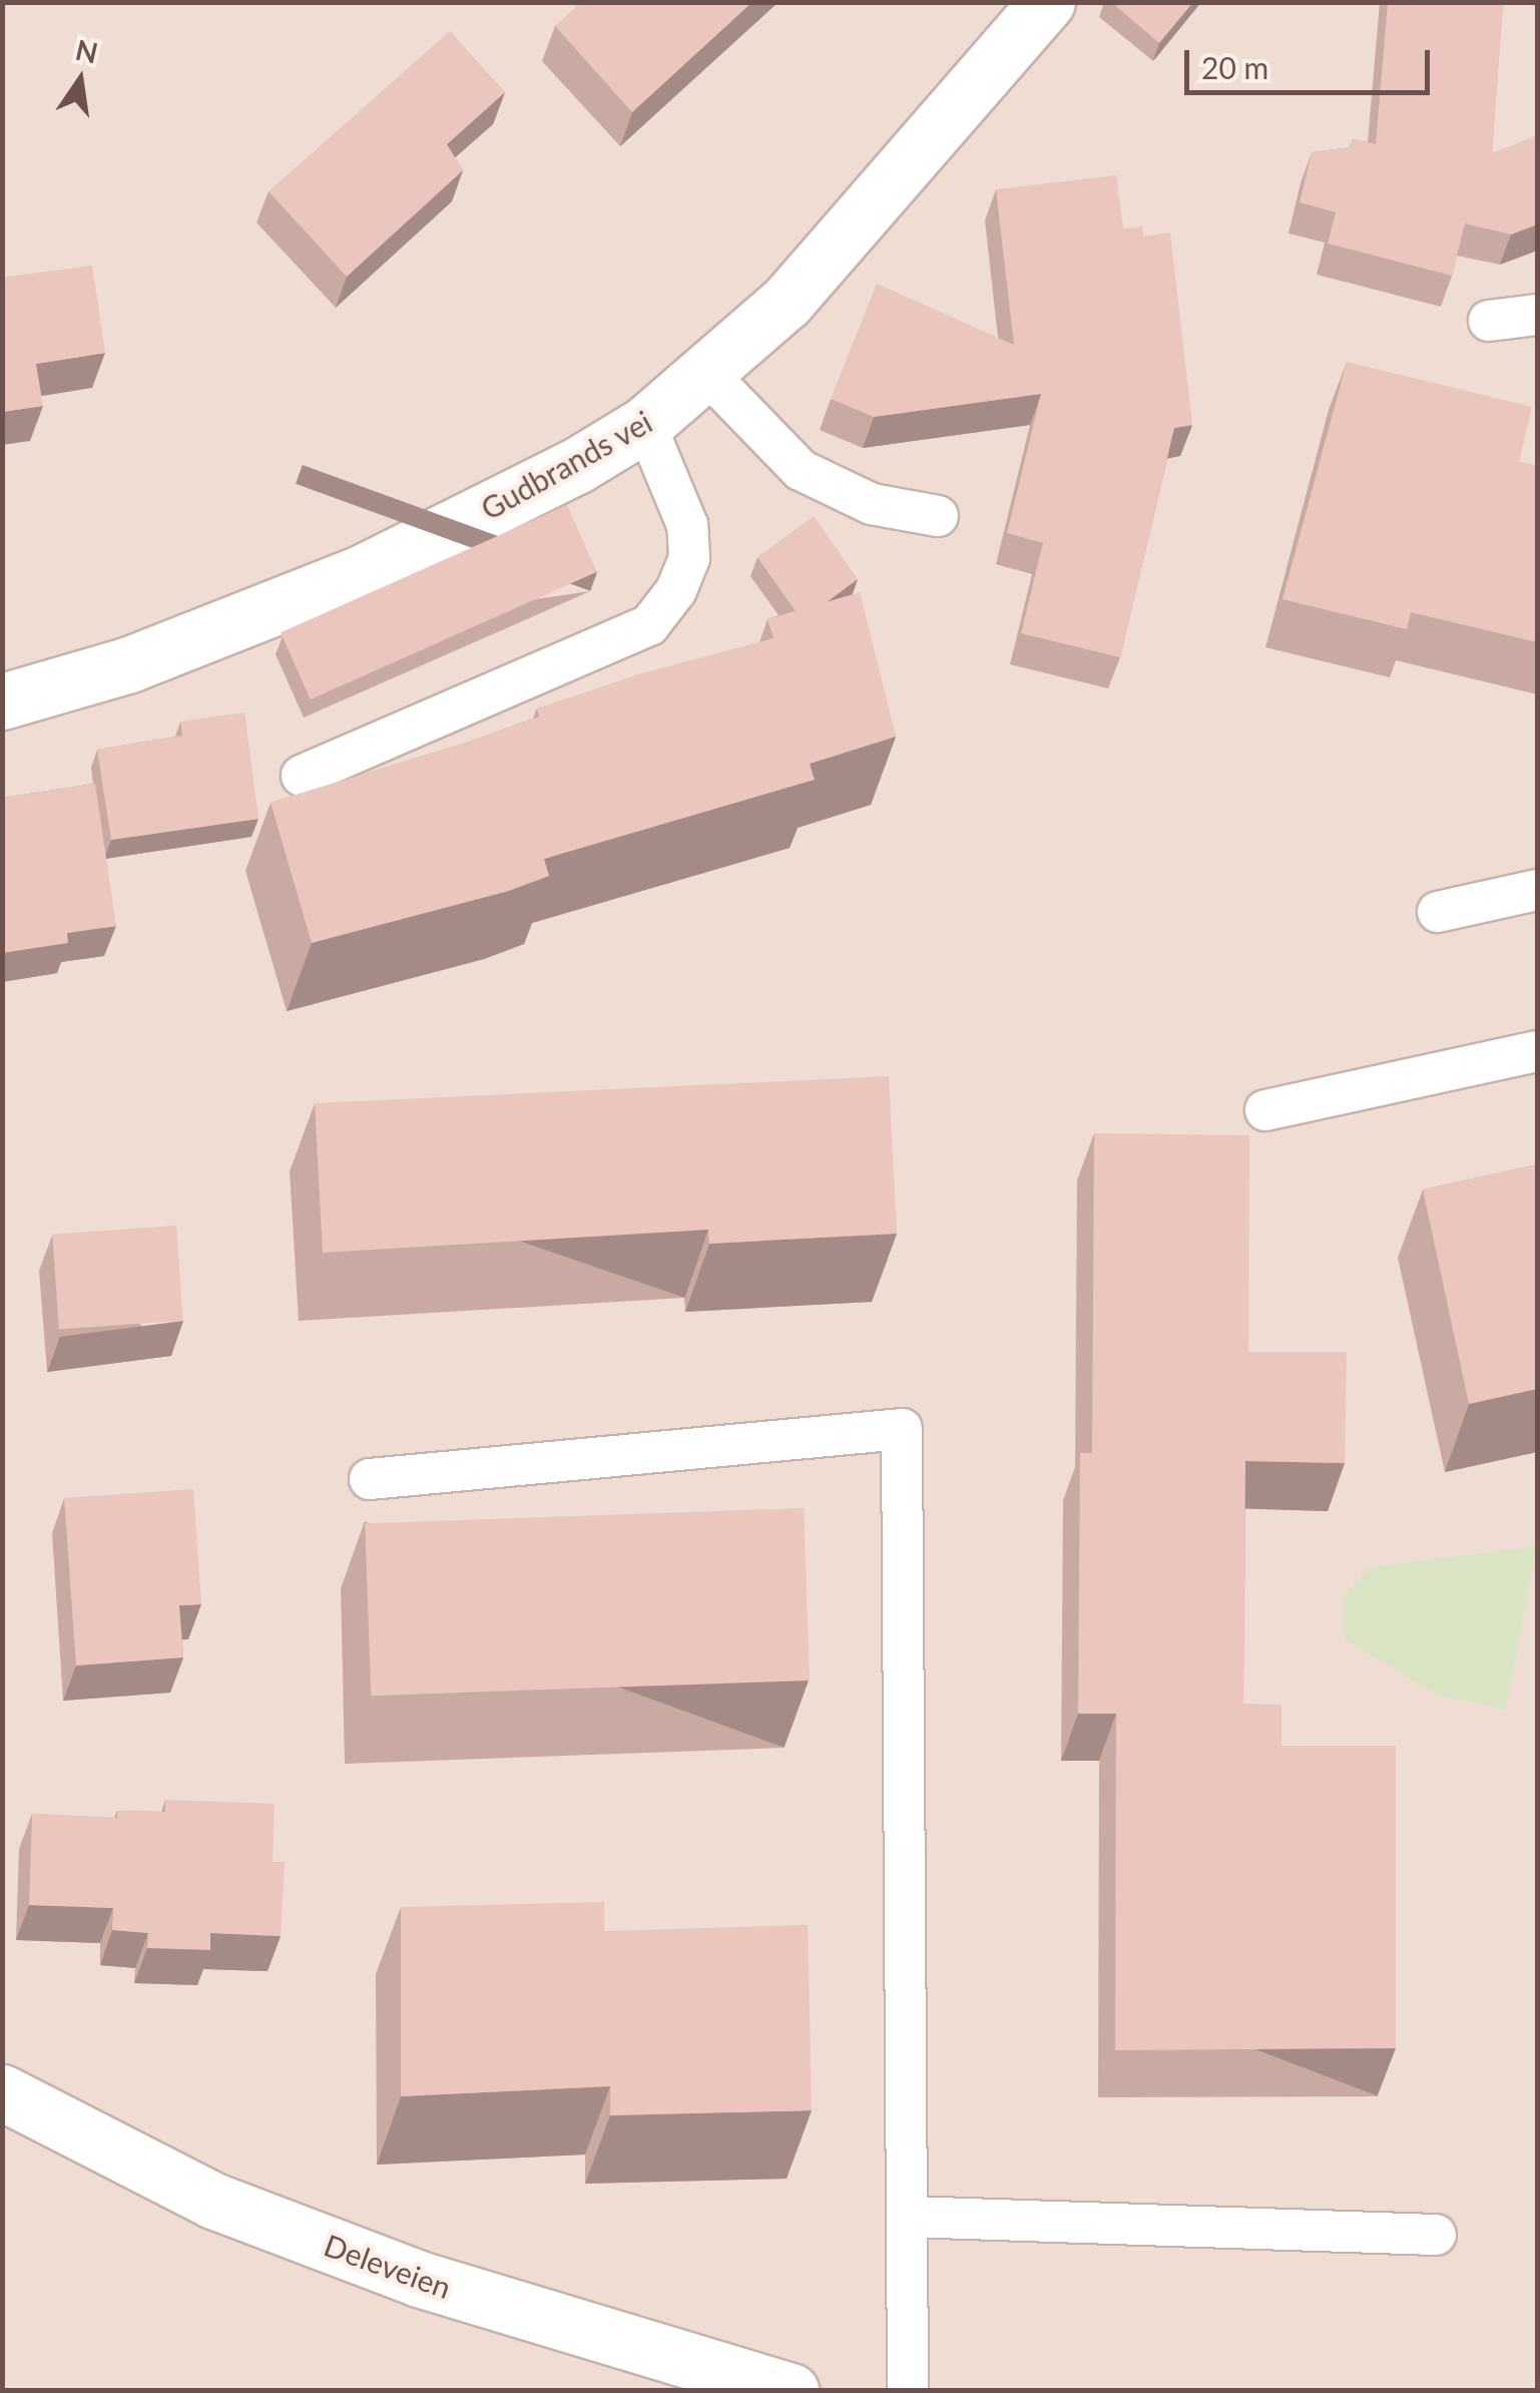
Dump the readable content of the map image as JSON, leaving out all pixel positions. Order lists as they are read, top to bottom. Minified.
{"streets":{"street":["Gudbrands vei","Deleveien"]},"scale_bar":"20 m","north":"top"}
